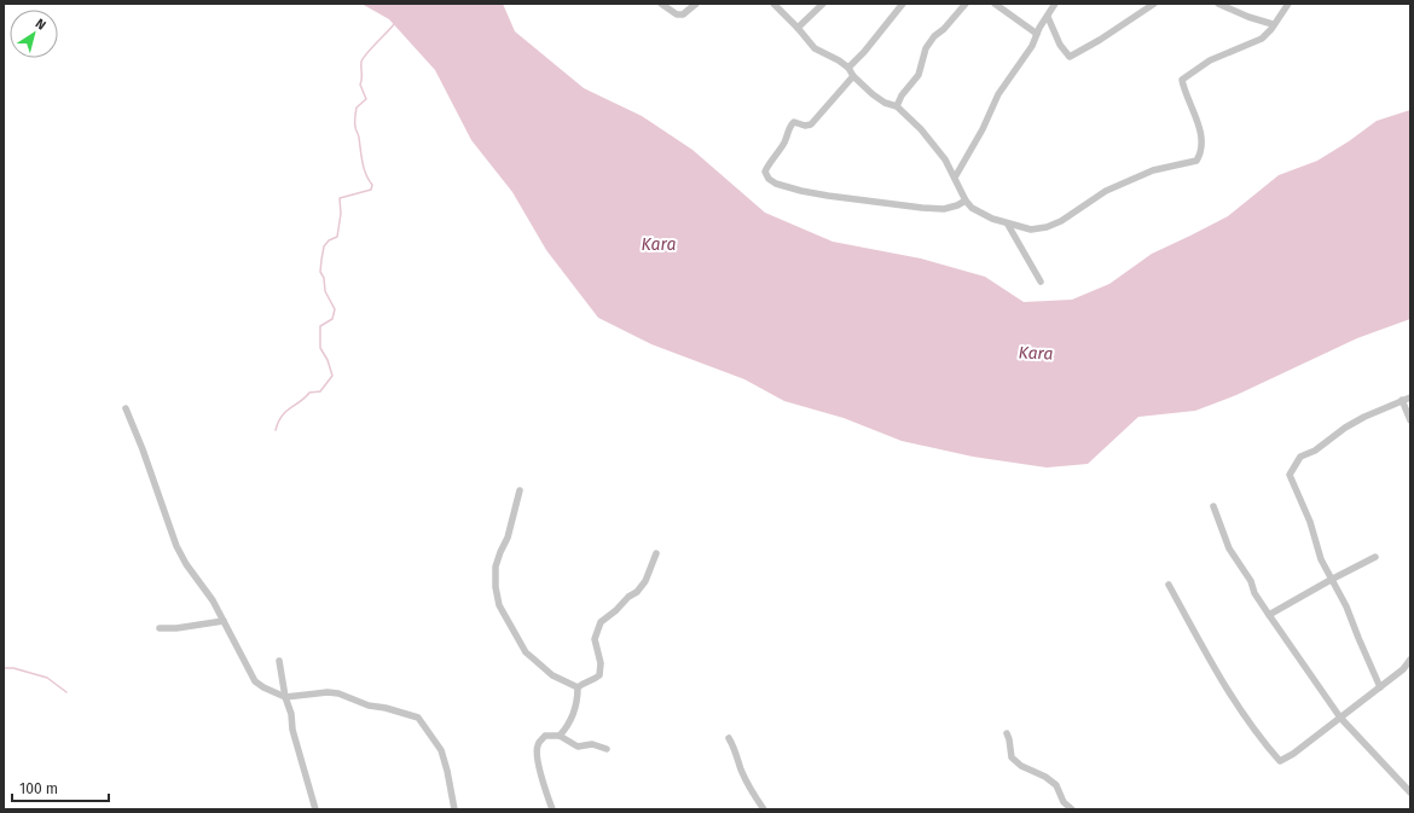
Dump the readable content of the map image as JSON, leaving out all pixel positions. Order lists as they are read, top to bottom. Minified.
{"water":["Kara"],"scale_bar":"100 m","north":"top right"}
